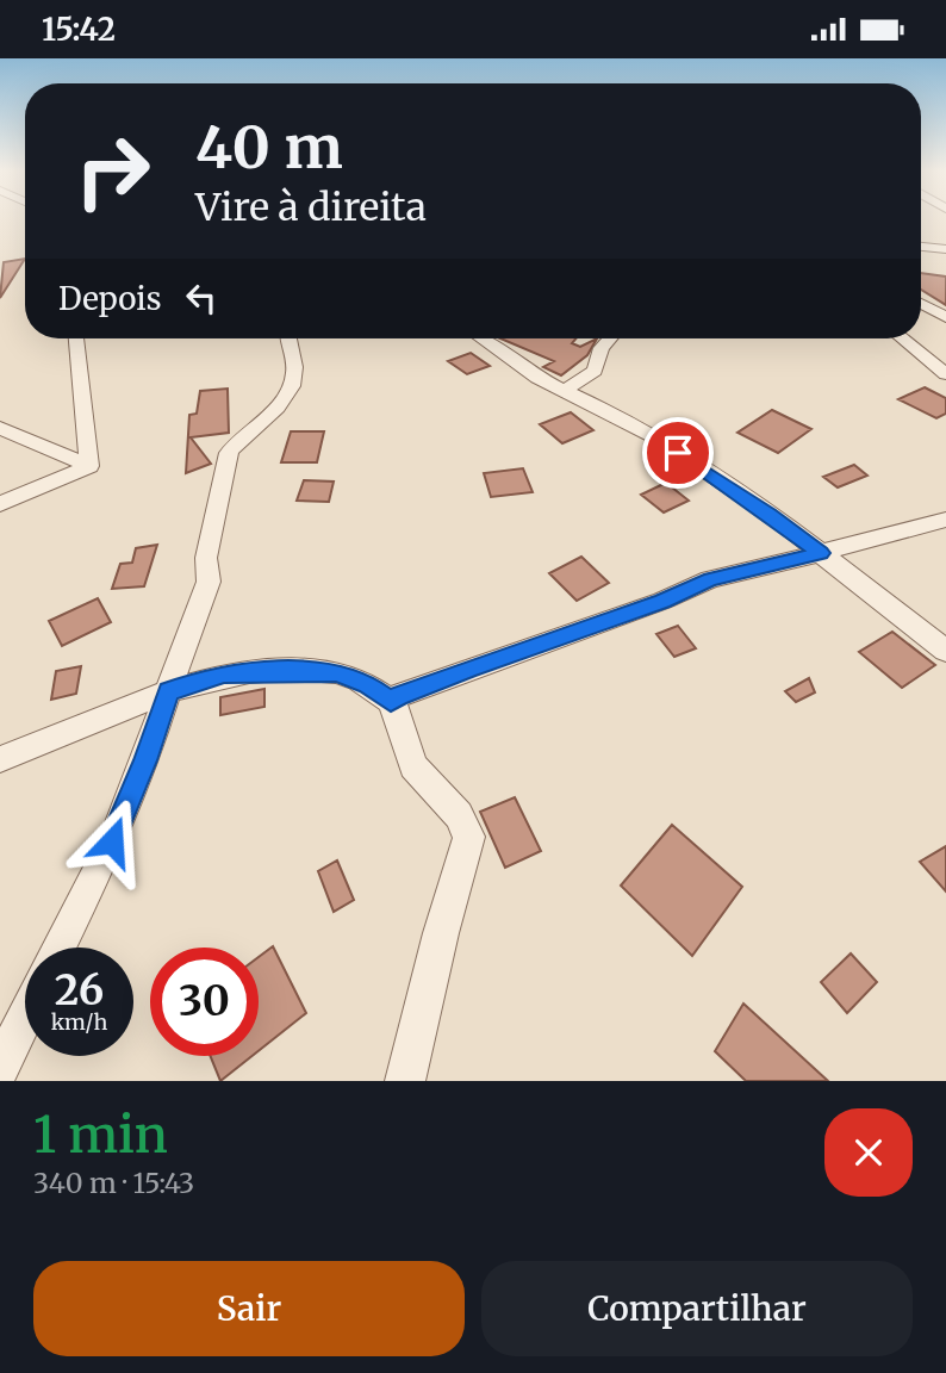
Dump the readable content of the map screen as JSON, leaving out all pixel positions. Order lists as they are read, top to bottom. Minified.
{"page":{"status":"15:42","turn":["40 m","Vire à direita"],"then":"Depois","speed":"26 km/h","limit":"30","heading":["1 min","340 m · 15:43"],"buttons":["Sair","Compartilhar"]}}
